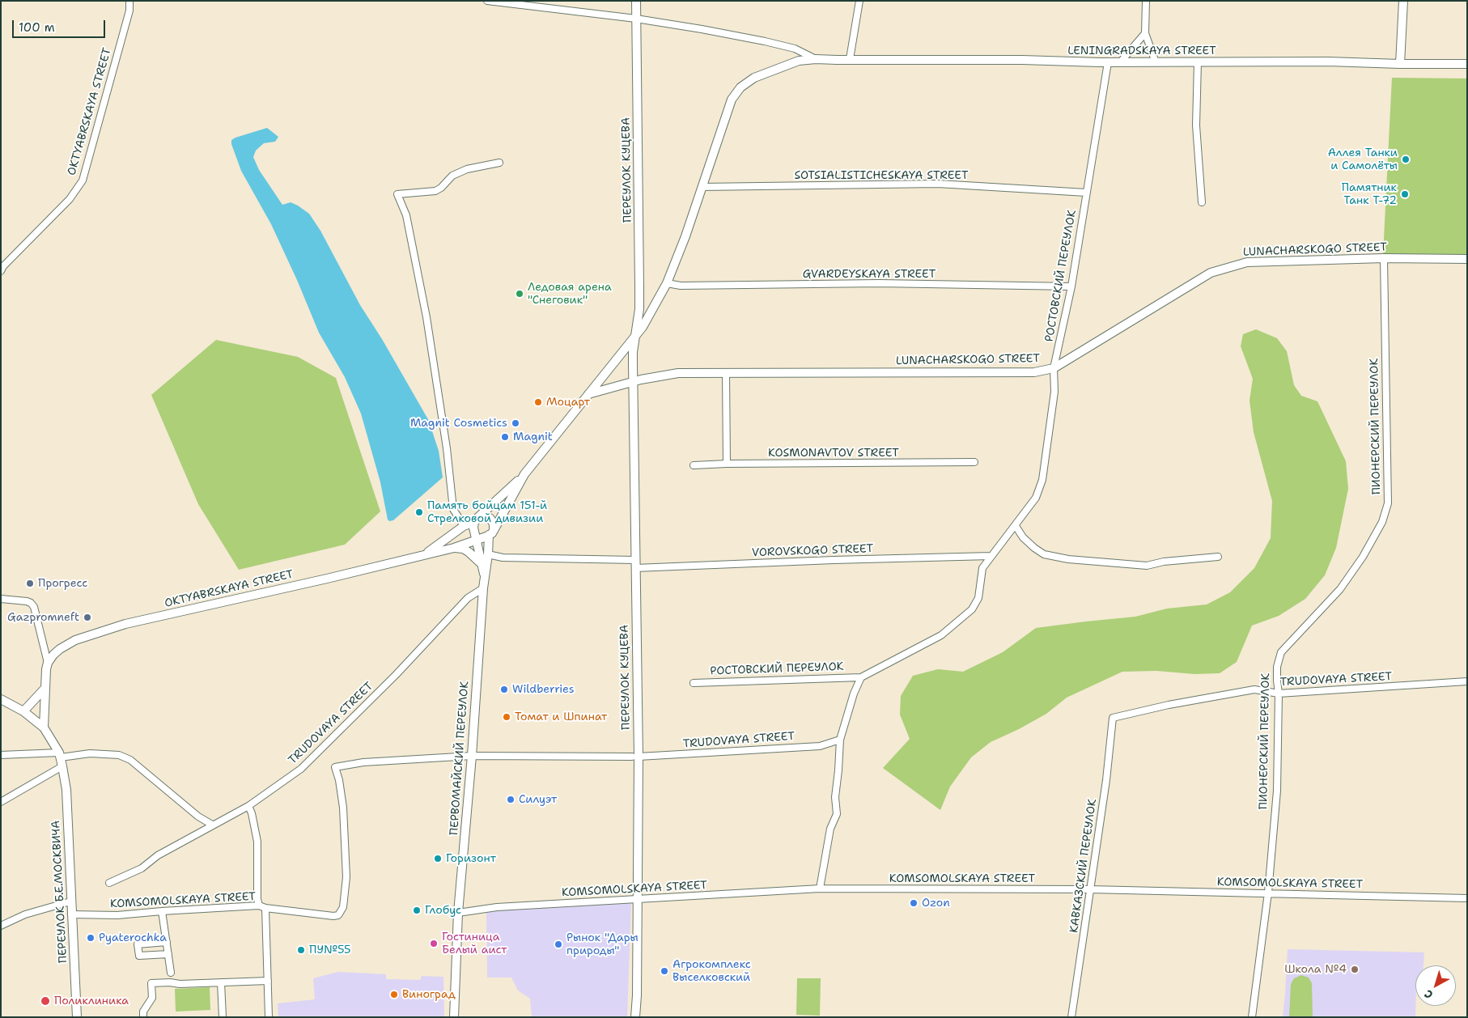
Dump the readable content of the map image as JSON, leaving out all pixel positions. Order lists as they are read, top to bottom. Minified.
{"streets":{"street":["LENINGRADSKAYA STREET","OKTYABRSKAYA STREET","ПЕРЕУЛОК КУЦЕВА","SOTSIALISTICHESKAYA STREET","LUNACHARSKOGO STREET","GVARDEYSKAYA STREET","РОСТОВСКИЙ ПЕРЕУЛОК","ПИОНЕРСКИЙ ПЕРЕУЛОК","KOSMONAVTOV STREET","VOROVSKOGO STREET","TRUDOVAYA STREET","ПЕРВОМАЙСКИЙ ПЕРЕУЛОК","КАВКАЗСКИЙ ПЕРЕУЛОК","KOMSOMOLSKAYA STREET","ПЕРЕУЛОК Б.Е.МОСКВИЧА"]},"crossings":[["LENINGRADSKAYA STREET","ПЕРЕУЛОК КУЦЕВА"],["LENINGRADSKAYA STREET","SOTSIALISTICHESKAYA STREET"],["LENINGRADSKAYA STREET","РОСТОВСКИЙ ПЕРЕУЛОК"],["OKTYABRSKAYA STREET","ПЕРВОМАЙСКИЙ ПЕРЕУЛОК"],["ПЕРЕУЛОК КУЦЕВА","LUNACHARSKOGO STREET"],["ПЕРЕУЛОК КУЦЕВА","VOROVSKOGO STREET"],["ПЕРЕУЛОК КУЦЕВА","TRUDOVAYA STREET"],["ПЕРЕУЛОК КУЦЕВА","ПЕРВОМАЙСКИЙ ПЕРЕУЛОК"],["ПЕРЕУЛОК КУЦЕВА","KOMSOMOLSKAYA STREET"],["SOTSIALISTICHESKAYA STREET","РОСТОВСКИЙ ПЕРЕУЛОК"],["LUNACHARSKOGO STREET","РОСТОВСКИЙ ПЕРЕУЛОК"],["LUNACHARSKOGO STREET","ПИОНЕРСКИЙ ПЕРЕУЛОК"],["LUNACHARSKOGO STREET","ПЕРВОМАЙСКИЙ ПЕРЕУЛОК"],["GVARDEYSKAYA STREET","РОСТОВСКИЙ ПЕРЕУЛОК"],["РОСТОВСКИЙ ПЕРЕУЛОК","VOROVSKOGO STREET"],["ПИОНЕРСКИЙ ПЕРЕУЛОК","TRUDOVAYA STREET"],["ПИОНЕРСКИЙ ПЕРЕУЛОК","KOMSOMOLSKAYA STREET"],["VOROVSKOGO STREET","ПЕРВОМАЙСКИЙ ПЕРЕУЛОК"],["TRUDOVAYA STREET","ПЕРВОМАЙСКИЙ ПЕРЕУЛОК"],["TRUDOVAYA STREET","КАВКАЗСКИЙ ПЕРЕУЛОК"],["TRUDOVAYA STREET","KOMSOMOLSKAYA STREET"],["ПЕРВОМАЙСКИЙ ПЕРЕУЛОК","KOMSOMOLSKAYA STREET"],["КАВКАЗСКИЙ ПЕРЕУЛОК","KOMSOMOLSKAYA STREET"],["KOMSOMOLSKAYA STREET","ПЕРЕУЛОК Б.Е.МОСКВИЧА"]],"places":["Аллея Танки и Самолёты","Памятник Танк Т-72","Ледовая арена \"Снеговик\"","Моцарт","Magnit Cosmetics","Magnit","Память бойцам 151-й Стрелковой дивизии","Прогресс","Gazpromneft","Wildberries","Томат и Шпинат","Силуэт","Горизонт","Ozon","Глобус","Pyaterochka","Гостиница Белый аист","Рынок \"Дары природы\"","ПУ№55","Школа №4","Агрокомплекс Выселковский","Виноград","Поликлиника"],"scale_bar":"100 m","north":"bottom left"}
